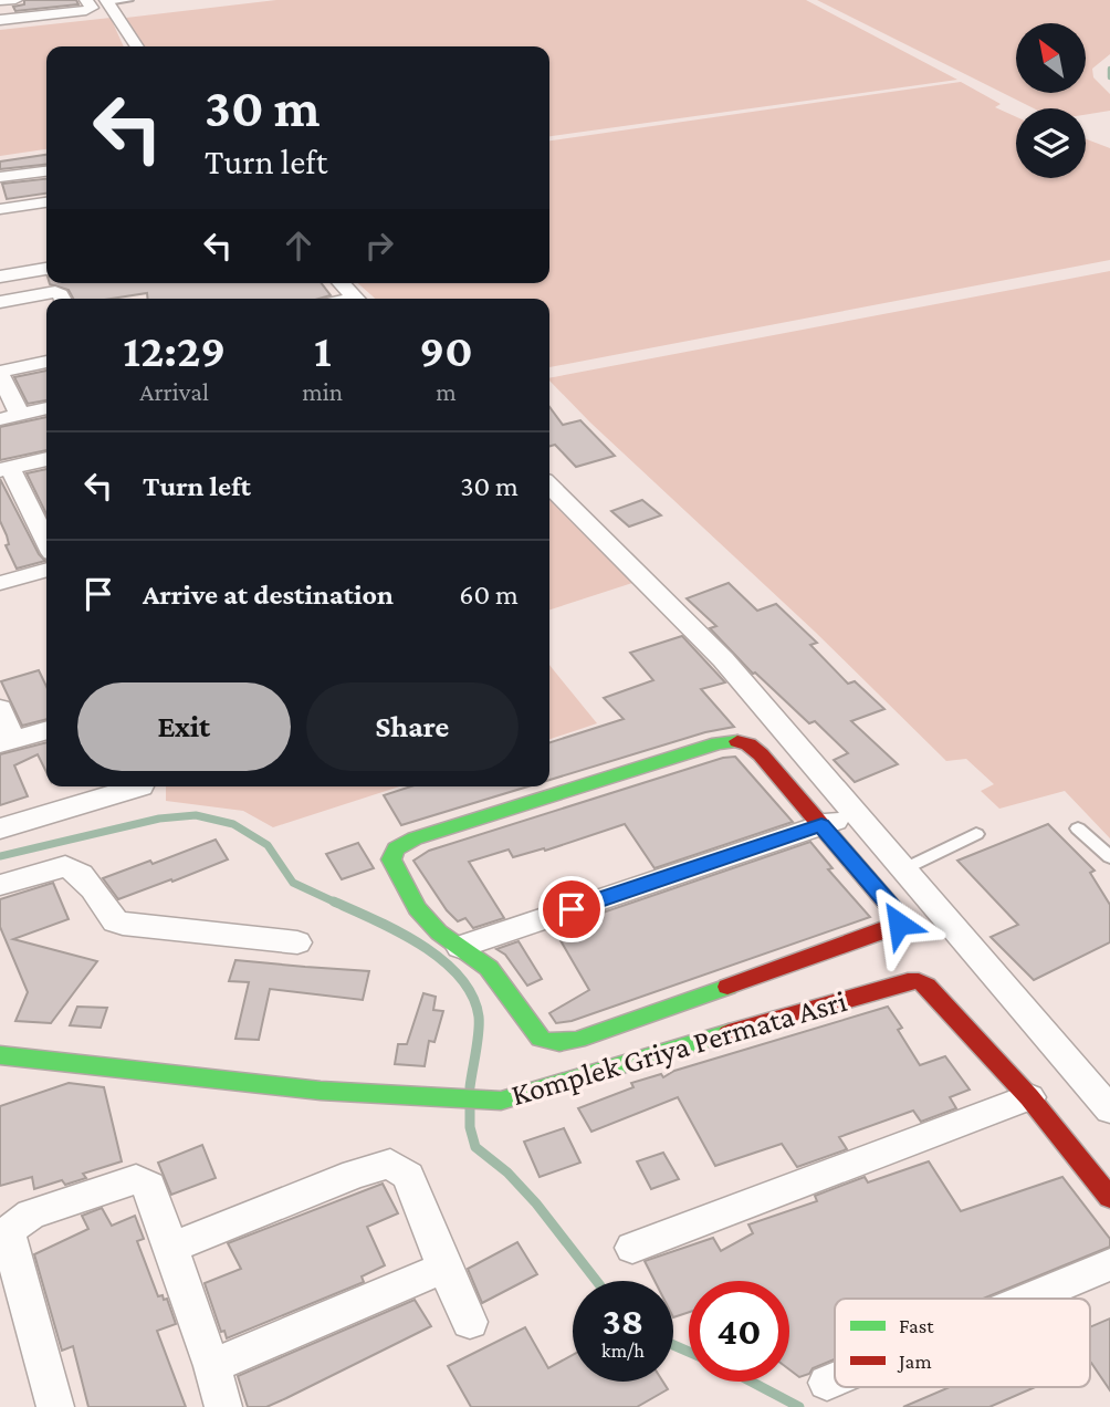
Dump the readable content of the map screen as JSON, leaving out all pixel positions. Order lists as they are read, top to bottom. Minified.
{"streets":{"street":["Komplek Griya Permata Asri"]},"legend":["Fast","Jam"],"north":"top left","page":{"turn":["30 m","Turn left"],"eta":["12:29","Arrival","1","min","90","m"],"list":[{"name":"Turn left","value":"30 m"},{"name":"Arrive at destination","value":"60 m"}],"buttons":["Exit","Share"],"speed":"38 km/h","limit":"40"}}
